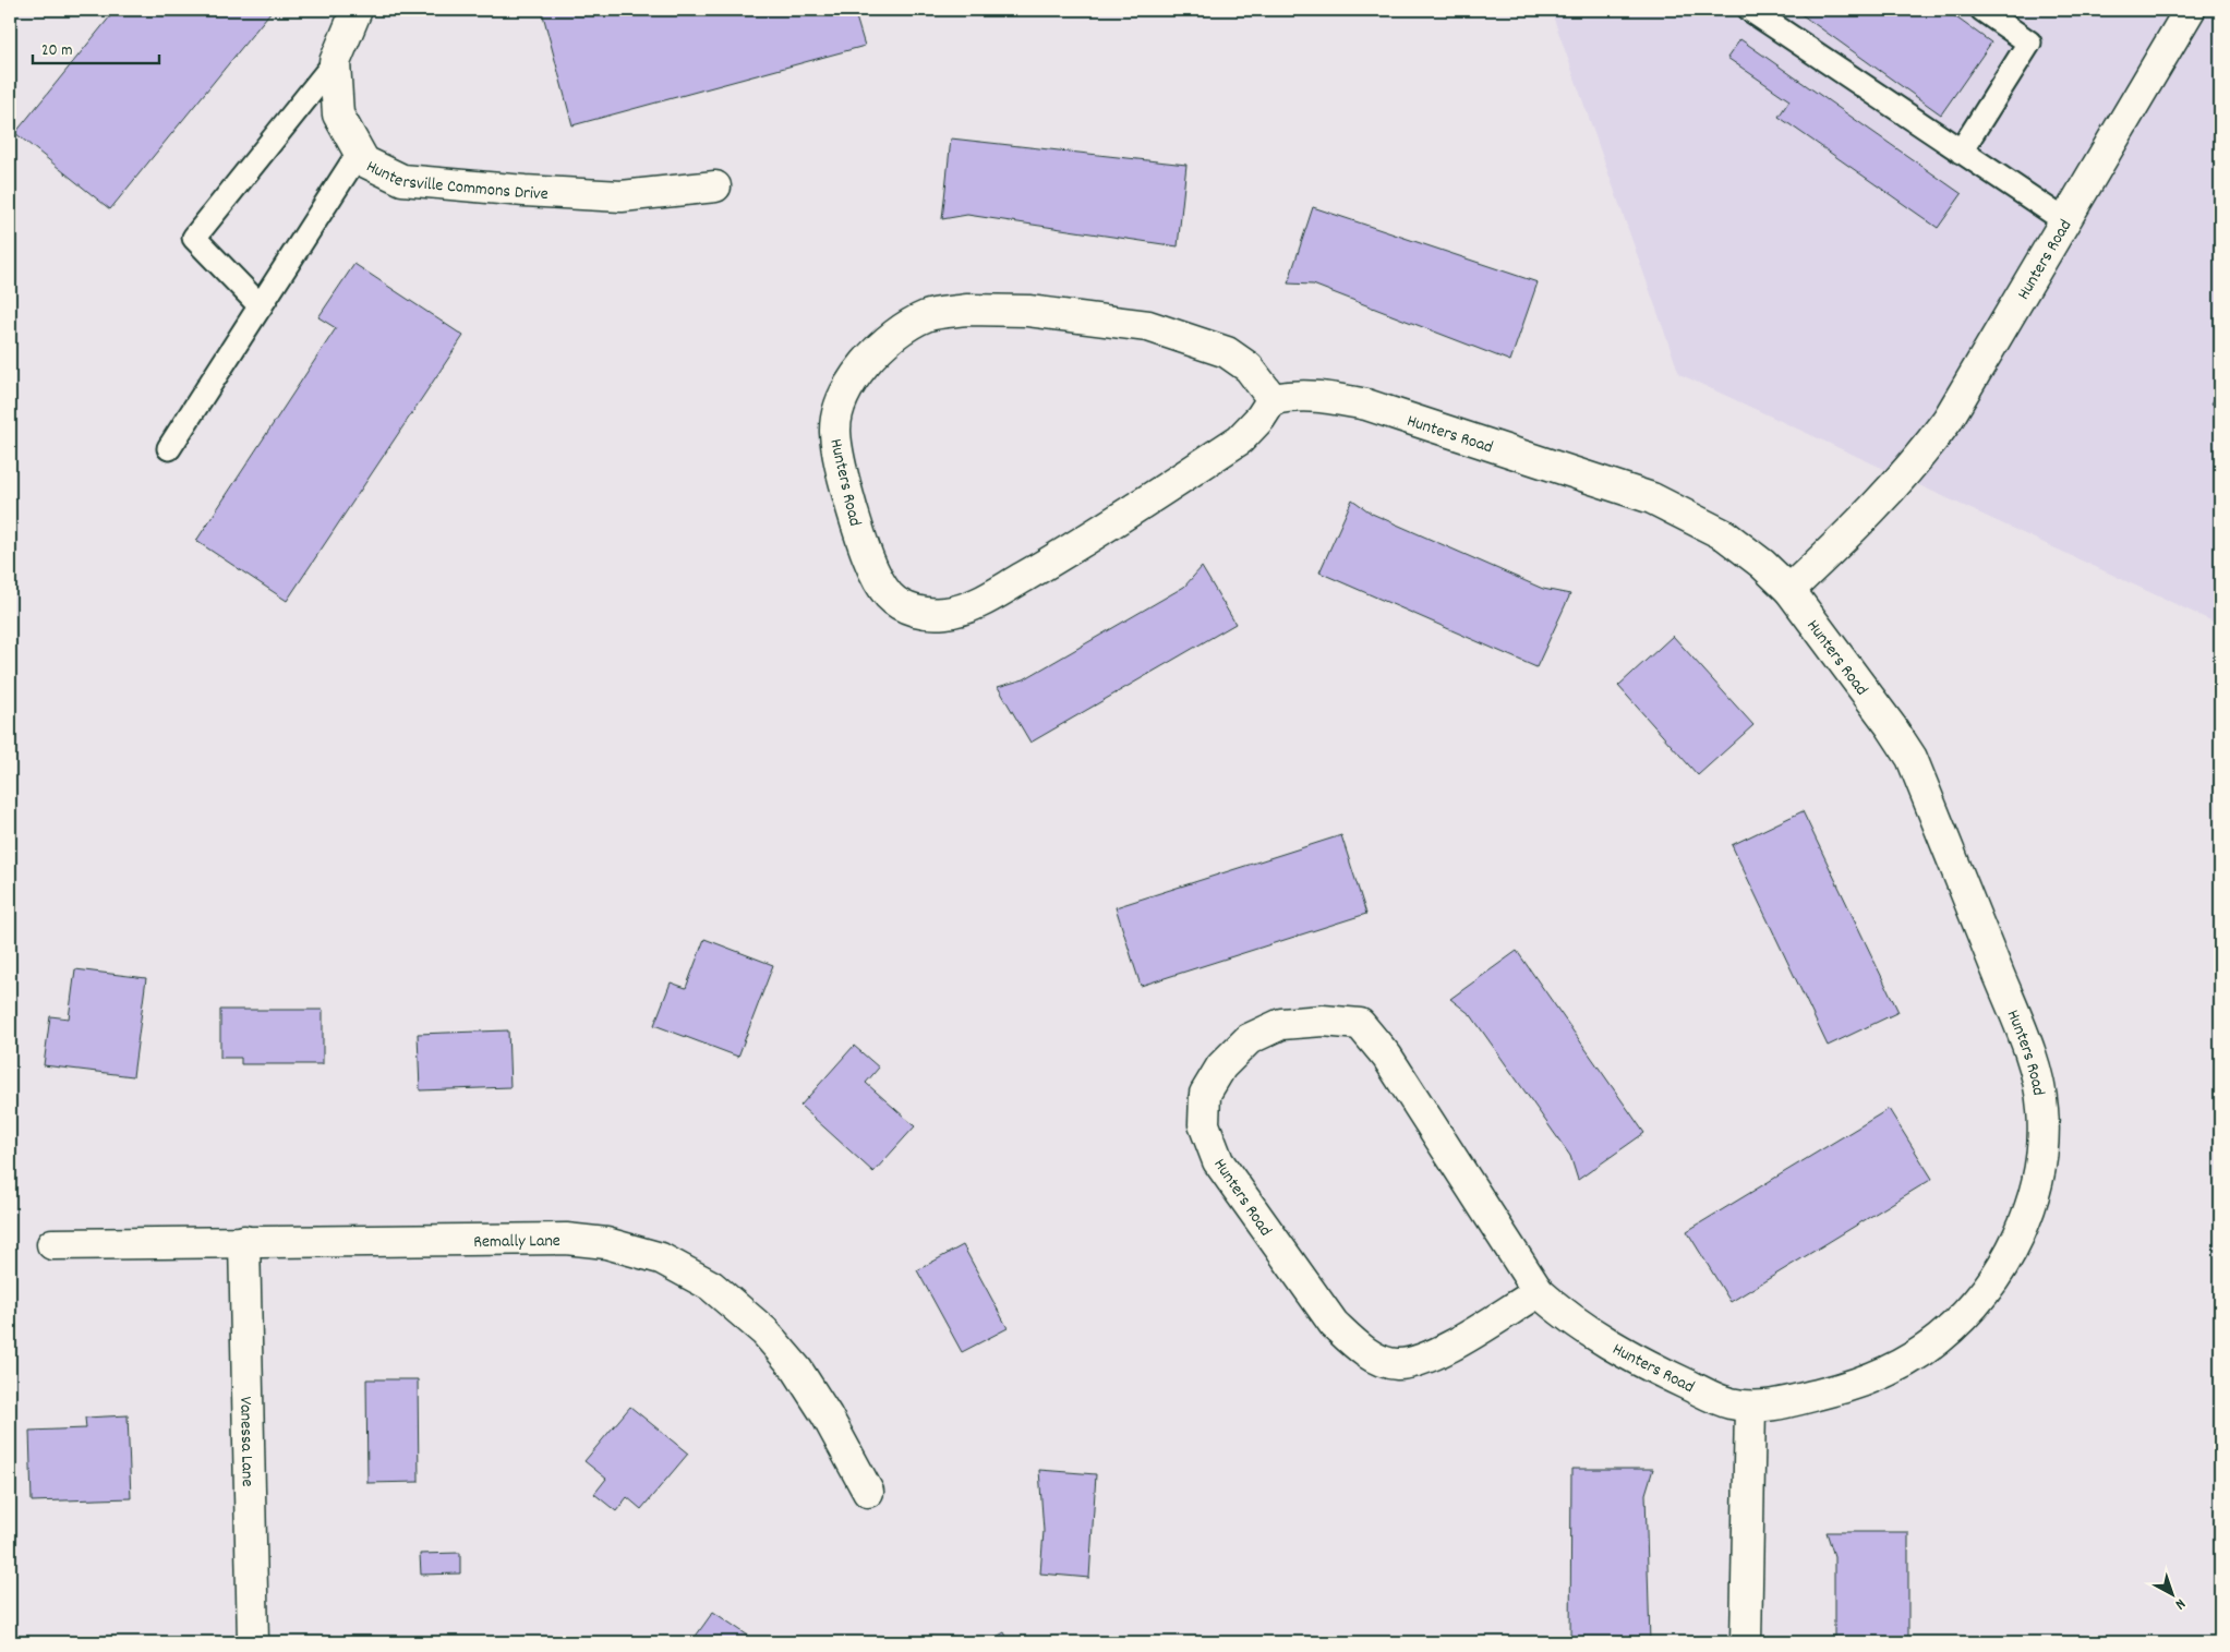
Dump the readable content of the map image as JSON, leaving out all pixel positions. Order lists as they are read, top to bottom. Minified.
{"streets":{"street":["Huntersville Commons Drive","Hunters Road","Remally Lane","Vanessa Lane"]},"crossings":[["Remally Lane","Vanessa Lane"]],"scale_bar":"20 m","north":"bottom right"}
